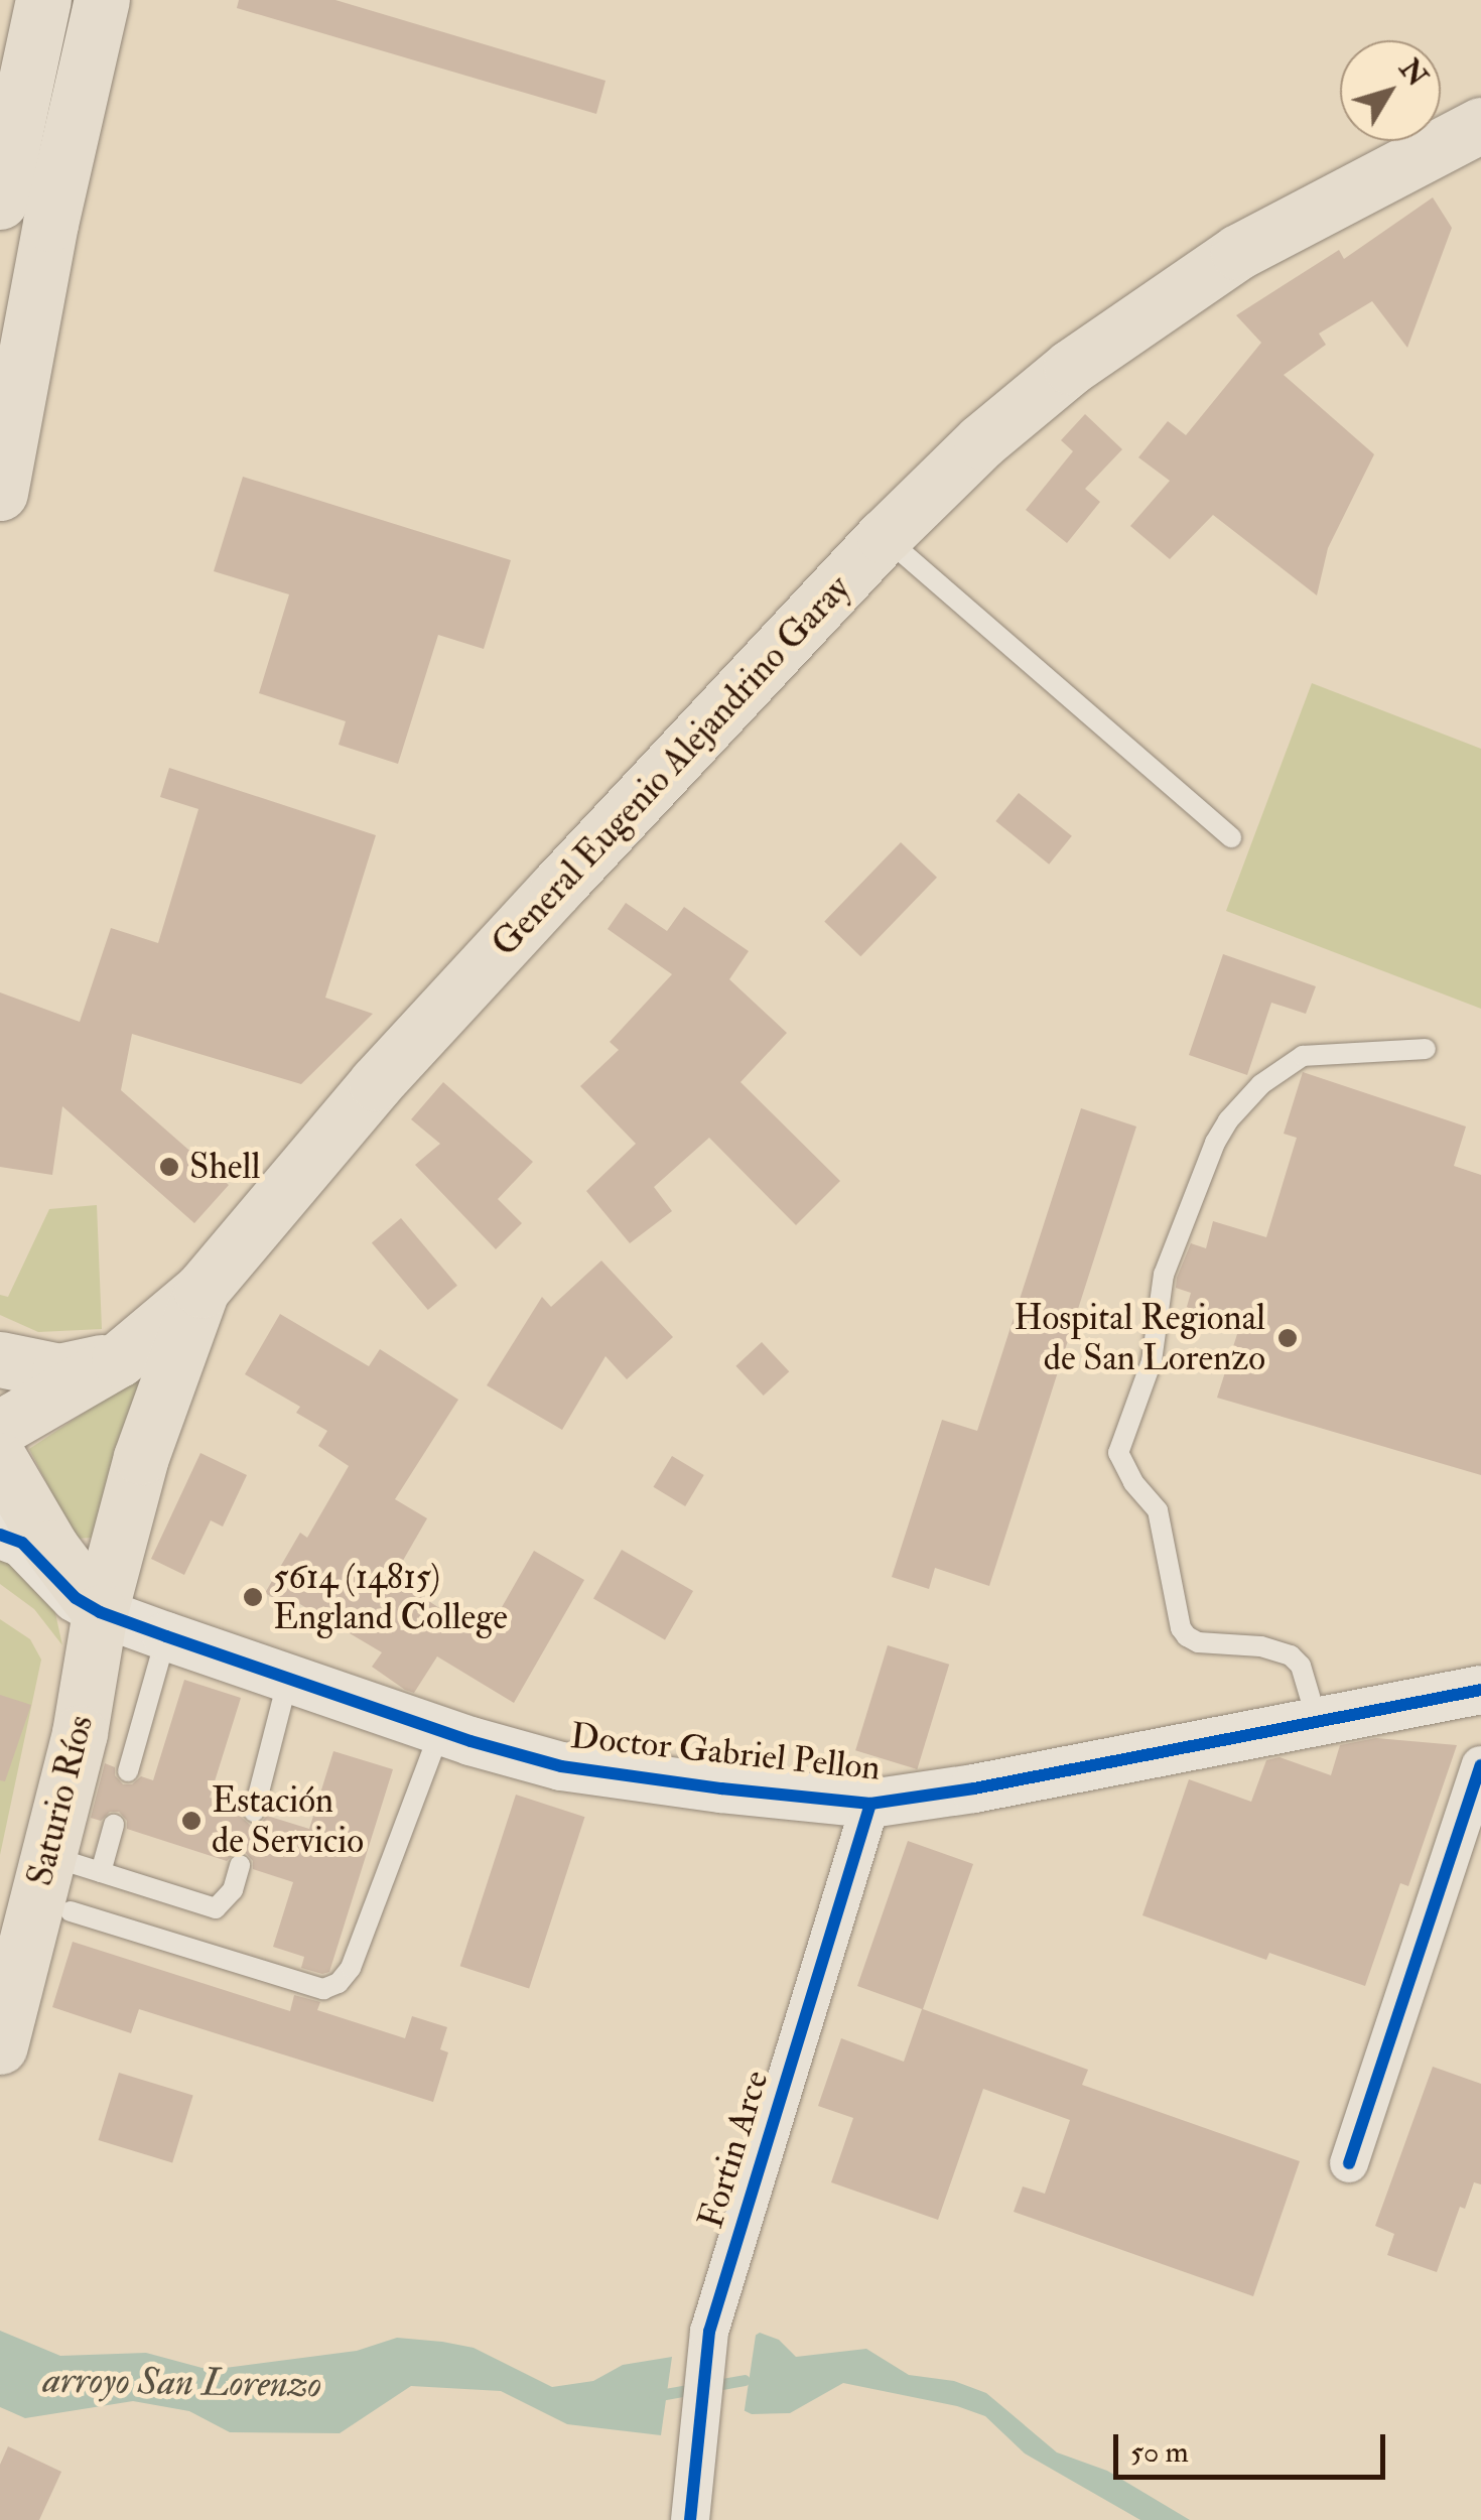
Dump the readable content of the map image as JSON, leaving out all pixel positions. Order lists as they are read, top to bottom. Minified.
{"streets":{"main road":["General Eugenio Alejandrino Garay","Saturio Ríos"],"street":["Doctor Gabriel Pellon","Fortin Arce"]},"crossings":[["General Eugenio Alejandrino Garay","Doctor Gabriel Pellon"],["General Eugenio Alejandrino Garay","Saturio Ríos"],["Doctor Gabriel Pellon","Saturio Ríos"],["Doctor Gabriel Pellon","Fortin Arce"]],"water":["arroyo San Lorenzo"],"places":["Shell","Hospital Regional de San Lorenzo","5614 (14815) England College","Estación de Servicio"],"scale_bar":"50 m","north":"top right"}
